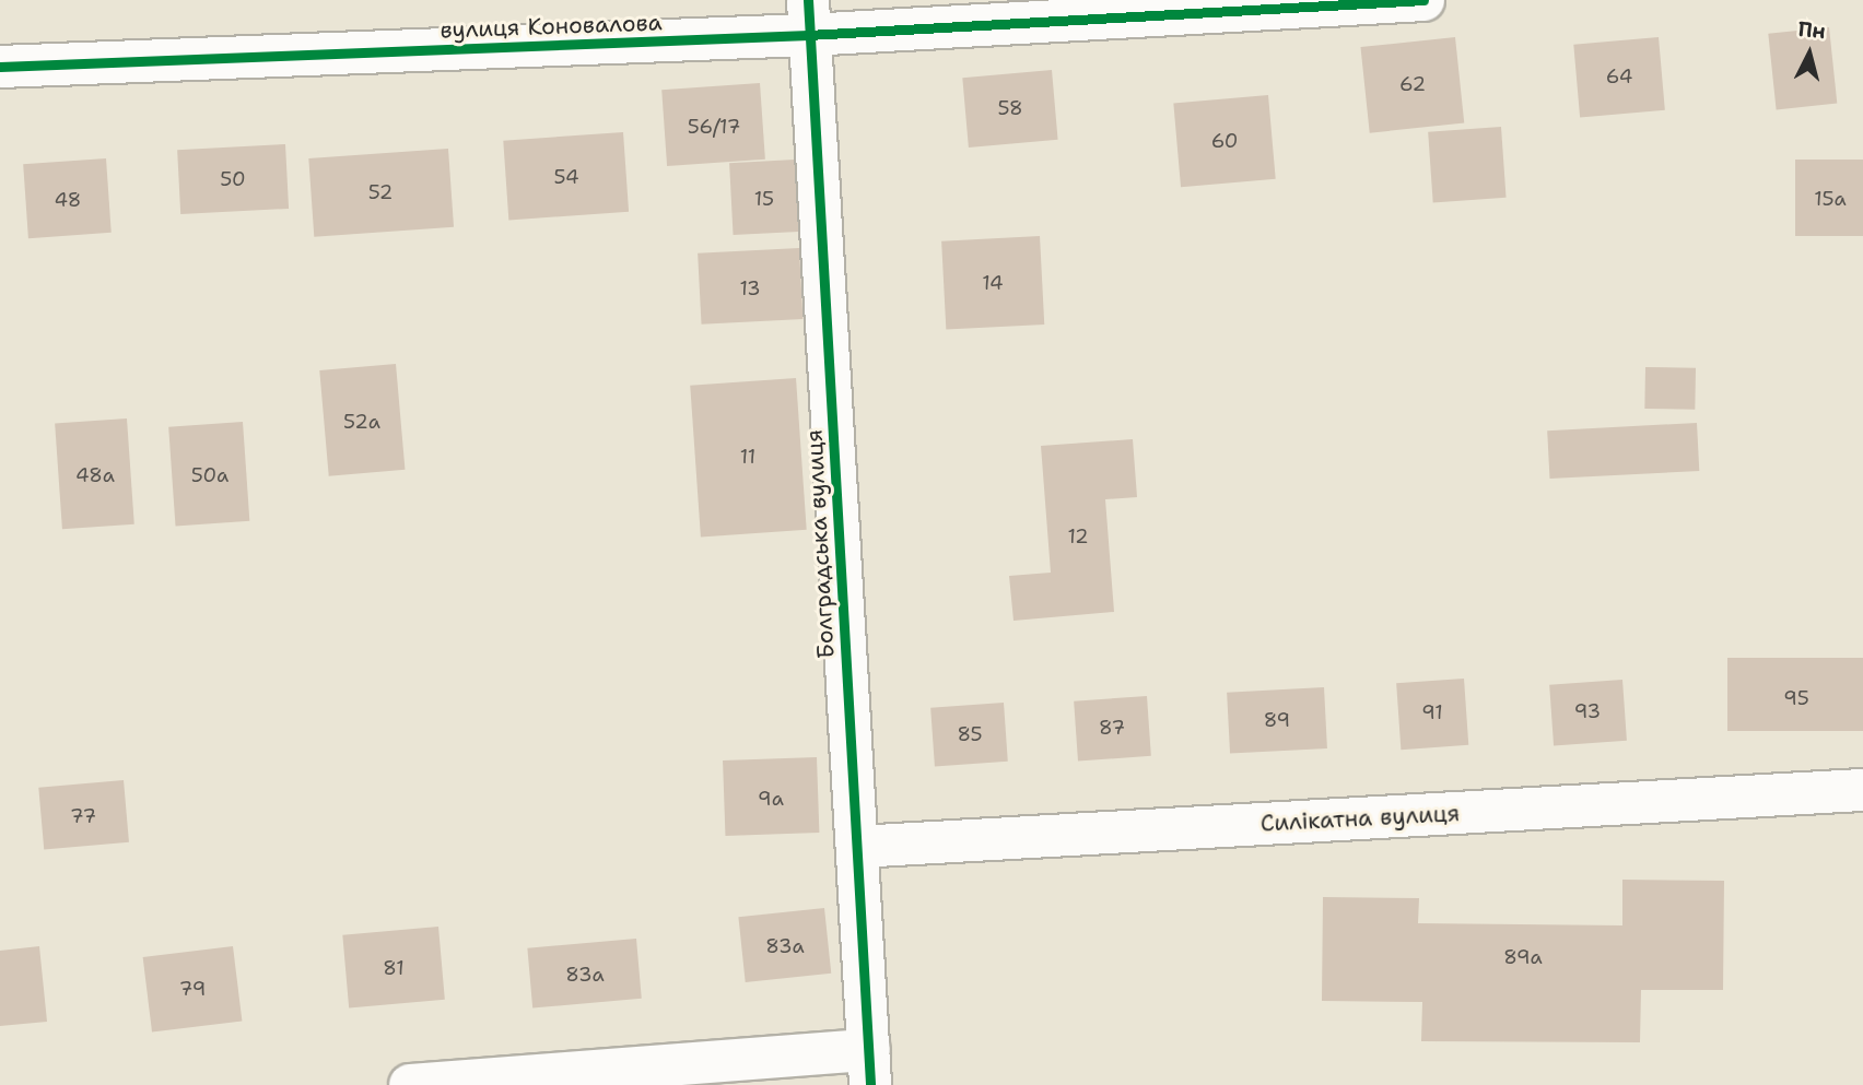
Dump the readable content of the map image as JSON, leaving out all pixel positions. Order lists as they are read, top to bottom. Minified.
{"streets":{"street":["вулиця Коновалова","Болградська вулиця","Силікатна вулиця"]},"crossings":[["вулиця Коновалова","Болградська вулиця"],["Болградська вулиця","Силікатна вулиця"]],"house_numbers":["64","62","58","56/17","60","54","50","52","15","15а","48","14","13","52а","11","48а","50а","12","95","93","91","89","87","85","9а","77","83а","89а","81","83а","79"],"north":"top"}
